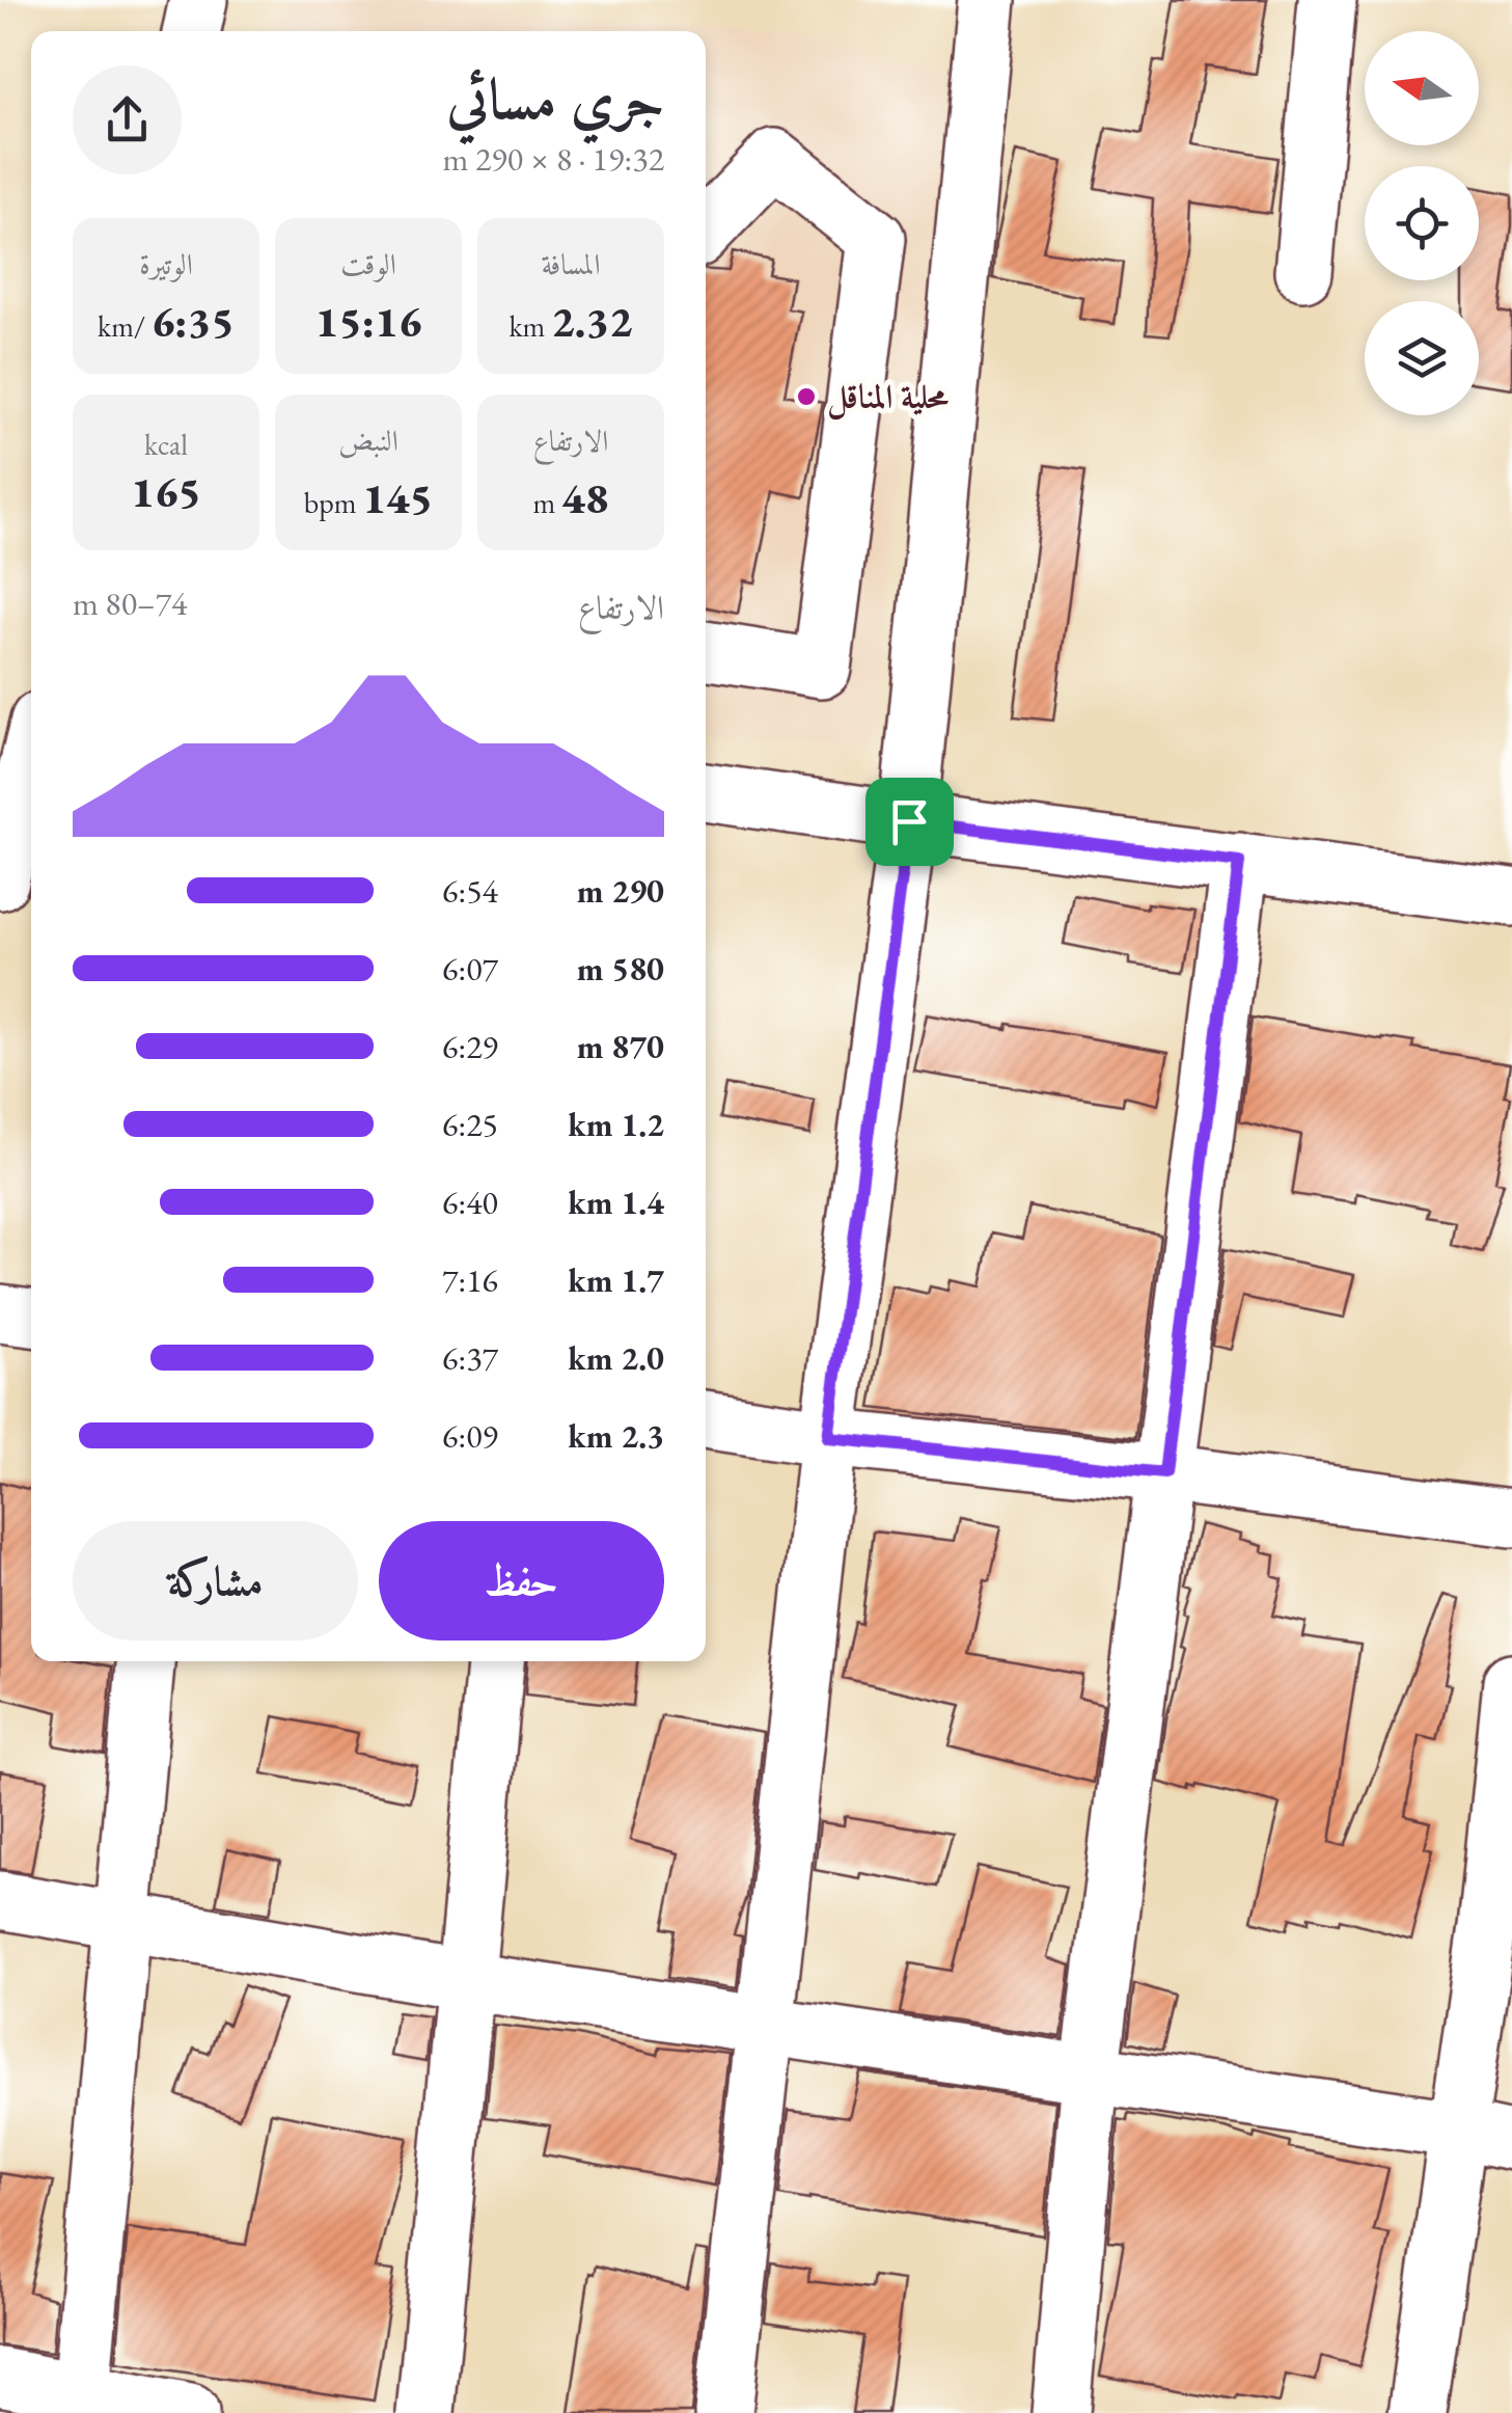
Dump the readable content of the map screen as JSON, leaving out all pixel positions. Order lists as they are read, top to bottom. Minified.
{"places":["محلية المناقل"],"north":"left","page":{"heading":["جري مسائي","19:32 · 8 × 290 m"],"stats":[["المسافة","2.32 km"],["الوقت","15:16"],["الوتيرة","6:35 /km"],["الارتفاع","48 m"],["النبض","145 bpm"],["kcal","165"]],"chart":["الارتفاع","74–80 m"],"list":[{"name":"290 m","note":"6:54"},{"name":"580 m","note":"6:07"},{"name":"870 m","note":"6:29"},{"name":"1.2 km","note":"6:25"},{"name":"1.4 km","note":"6:40"},{"name":"1.7 km","note":"7:16"},{"name":"2.0 km","note":"6:37"},{"name":"2.3 km","note":"6:09"}],"buttons":["حفظ","مشاركة"]}}
